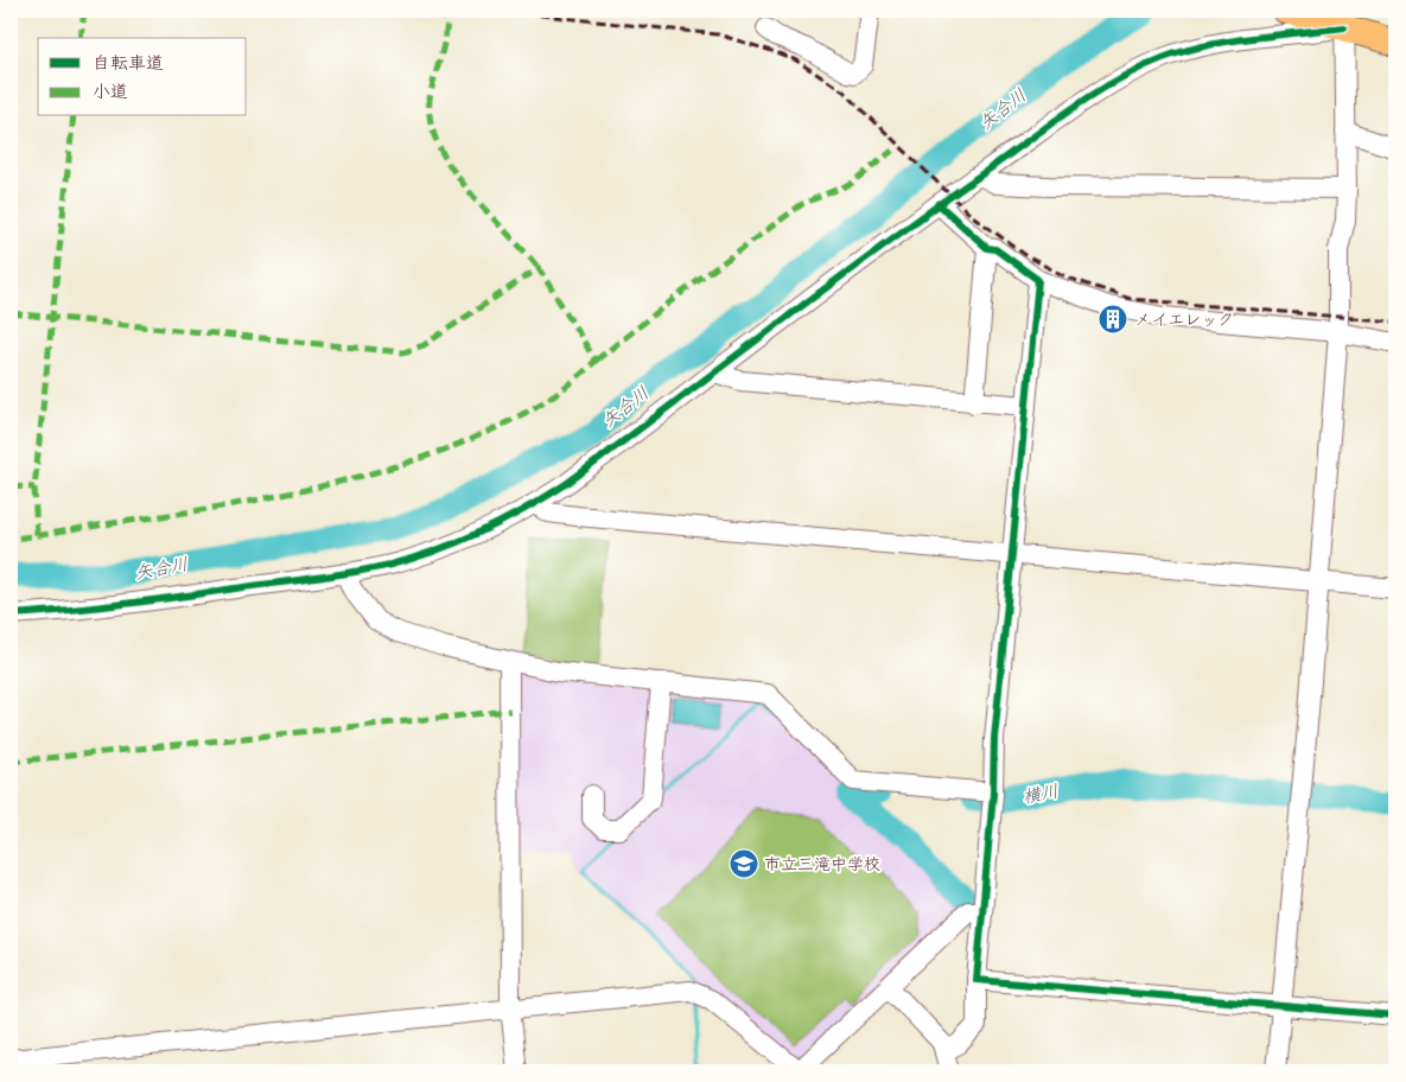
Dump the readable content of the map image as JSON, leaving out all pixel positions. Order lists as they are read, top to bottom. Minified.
{"water":["矢合川","横川"],"places":{"building":["メイエレック"],"school or university":["市立三滝中学校"]},"legend":["自転車道","小道"]}
